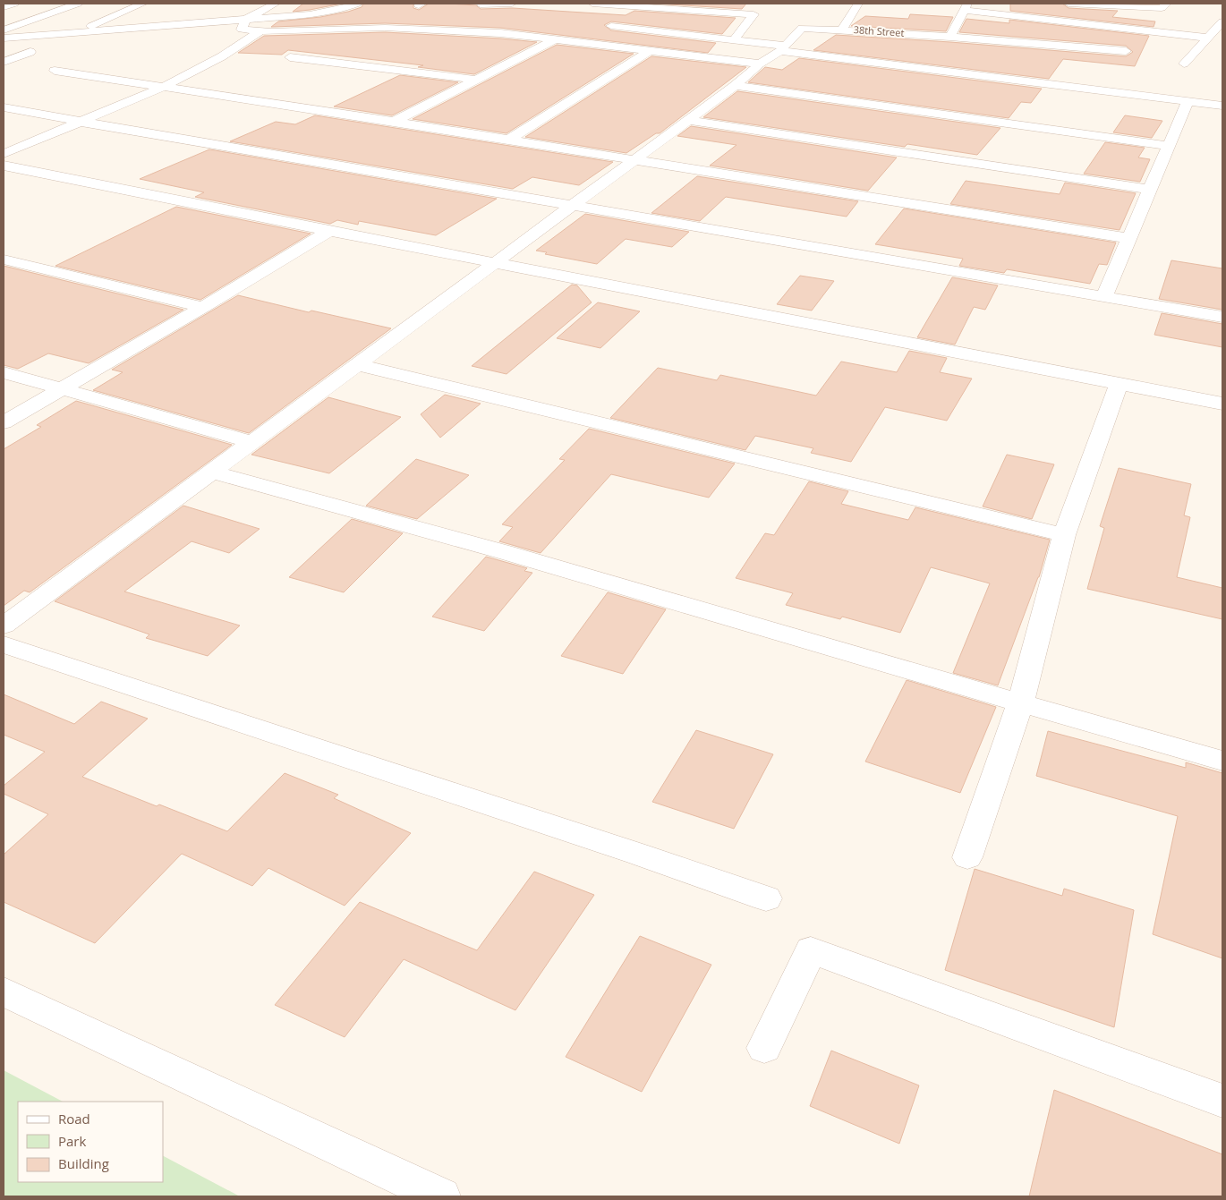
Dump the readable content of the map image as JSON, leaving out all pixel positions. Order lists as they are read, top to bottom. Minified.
{"streets":{"street":["38th Street"]},"legend":["Road","Park","Building"]}
